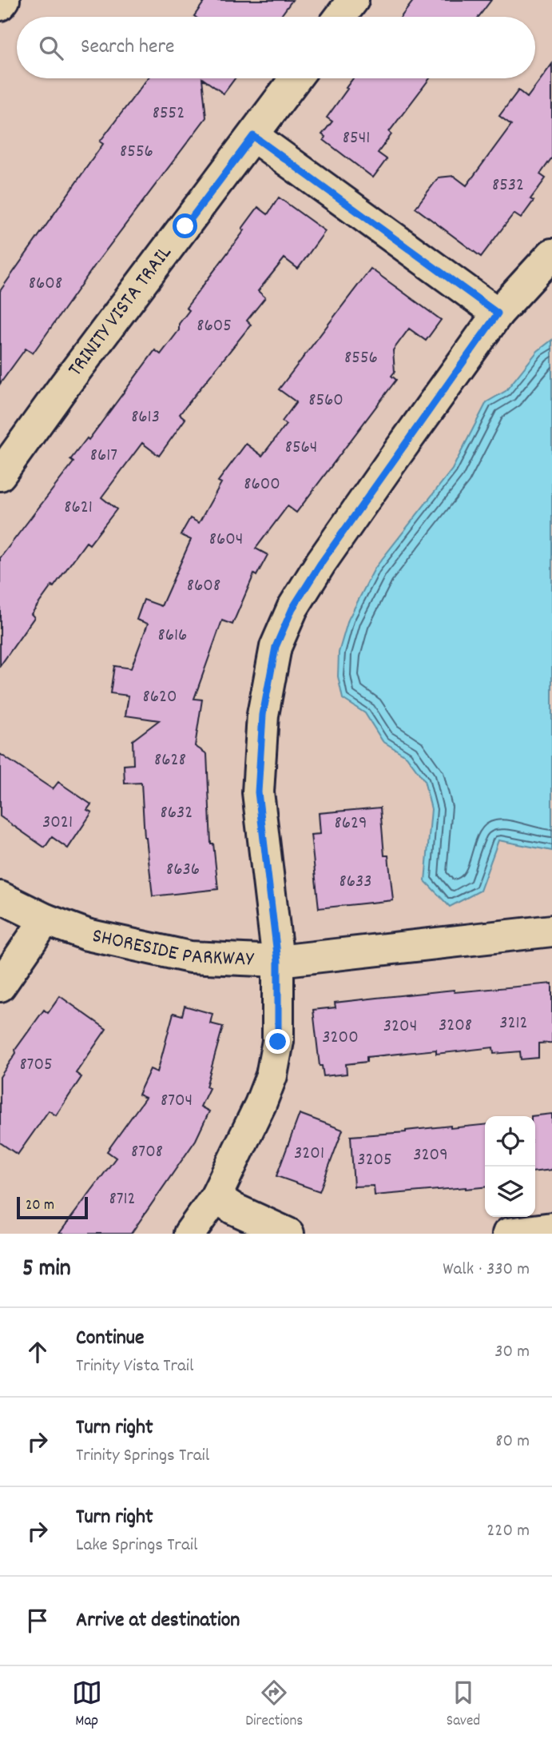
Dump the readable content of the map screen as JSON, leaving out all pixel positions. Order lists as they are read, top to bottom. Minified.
{"streets":{"street":["TRINITY VISTA TRAIL","SHORESIDE PARKWAY"]},"house_numbers":["8552","8541","8556","8532","8608","8605","8556","8560","8613","8564","8617","8600","8621","8604","8608","8616","8620","8628","8632","3021","8629","8636","8633","3212","3208","3204","3200","8705","8704","8708","3201","3209","3205","8712"],"scale_bar":"20 m","page":{"search":"Search here","scale":"20 m","heading":["5 min","Walk · 330 m"],"list":[["Continue","Trinity Vista Trail","30 m"],["Turn right","Trinity Springs Trail","80 m"],["Turn right","Lake Springs Trail","220 m"],"Arrive at destination"],"nav":["Map","Directions","Saved"]}}
